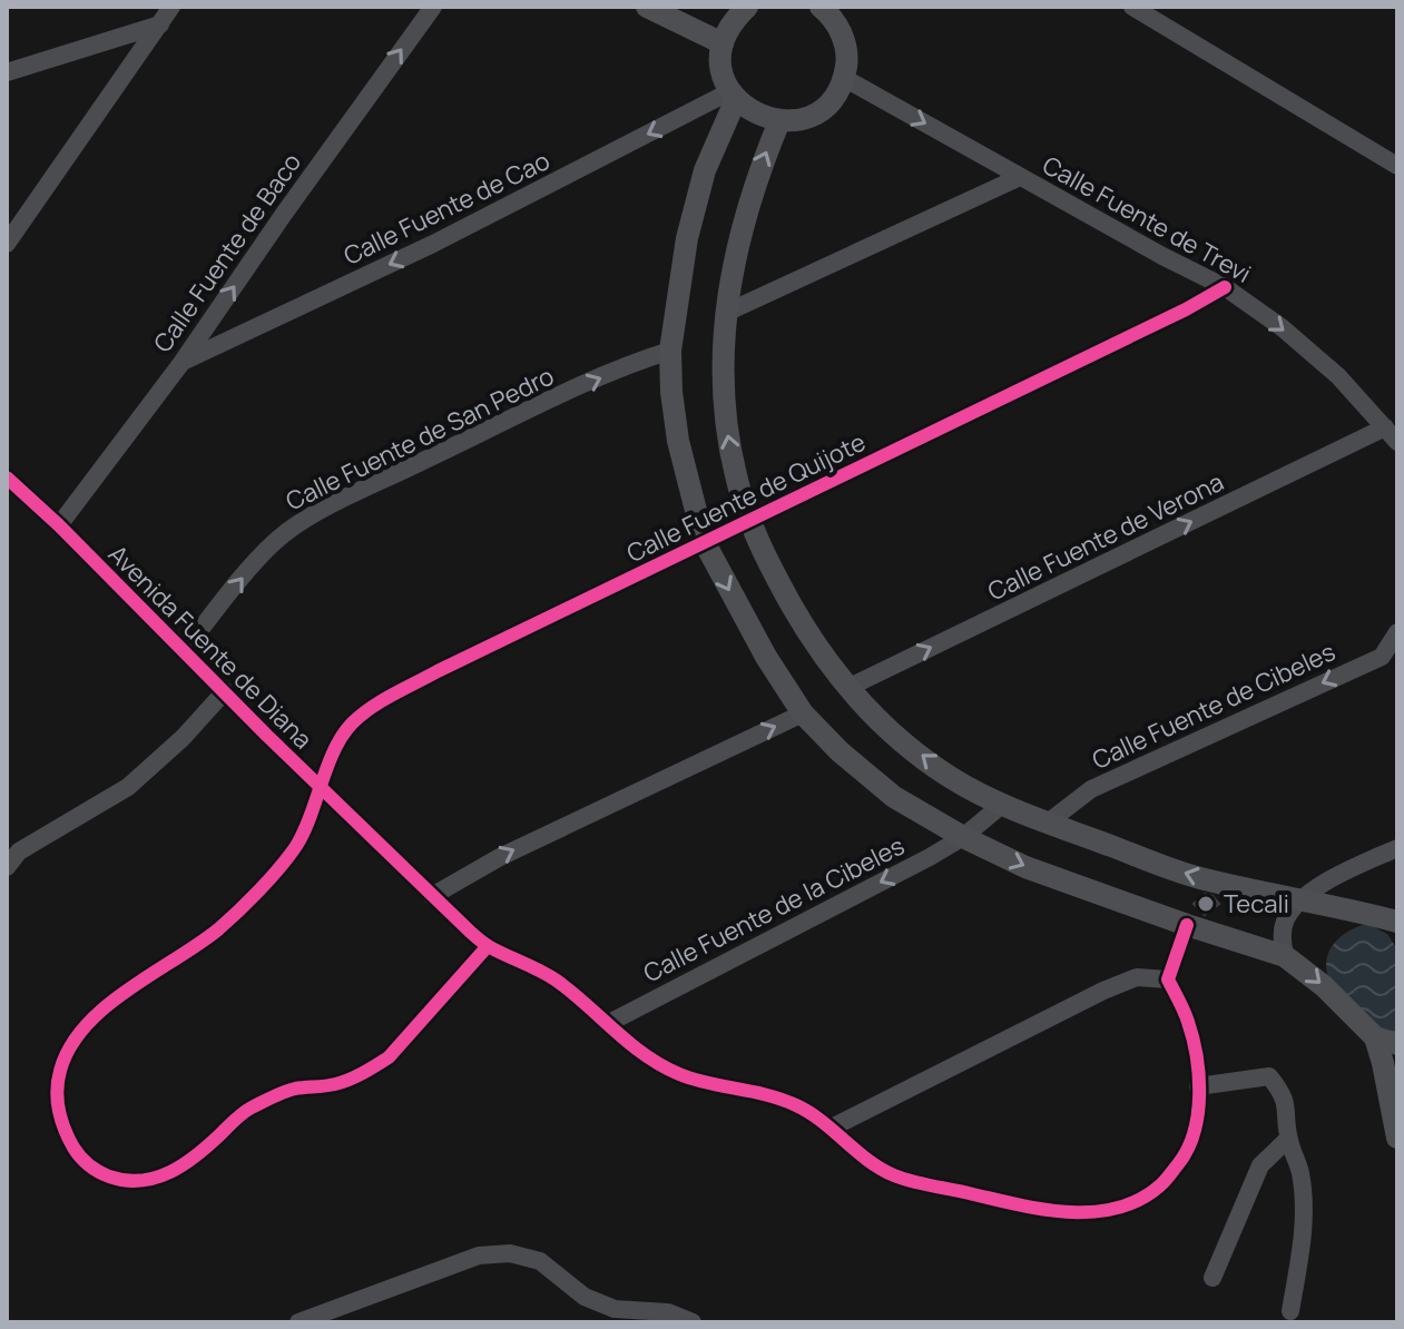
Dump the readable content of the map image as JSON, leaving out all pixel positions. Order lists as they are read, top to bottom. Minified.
{"streets":{"street":["Calle Fuente de Cao","Calle Fuente de Trevi","Calle Fuente de Baco","Calle Fuente de San Pedro","Calle Fuente de Quijote","Calle Fuente de Verona","Avenida Fuente de Diana","Calle Fuente de Cibeles","Calle Fuente de la Cibeles"]},"crossings":[["Calle Fuente de Cao","Calle Fuente de Baco"],["Calle Fuente de Trevi","Calle Fuente de Quijote"],["Calle Fuente de Trevi","Calle Fuente de Verona"],["Calle Fuente de Baco","Avenida Fuente de Diana"],["Calle Fuente de San Pedro","Avenida Fuente de Diana"],["Calle Fuente de Quijote","Avenida Fuente de Diana"],["Avenida Fuente de Diana","Calle Fuente de la Cibeles"]],"one_way":["Calle Fuente de Cao","Calle Fuente de Trevi","Calle Fuente de Baco","Calle Fuente de San Pedro","Calle Fuente de Verona","Calle Fuente de Cibeles","Calle Fuente de la Cibeles"],"places":["Tecali"]}
